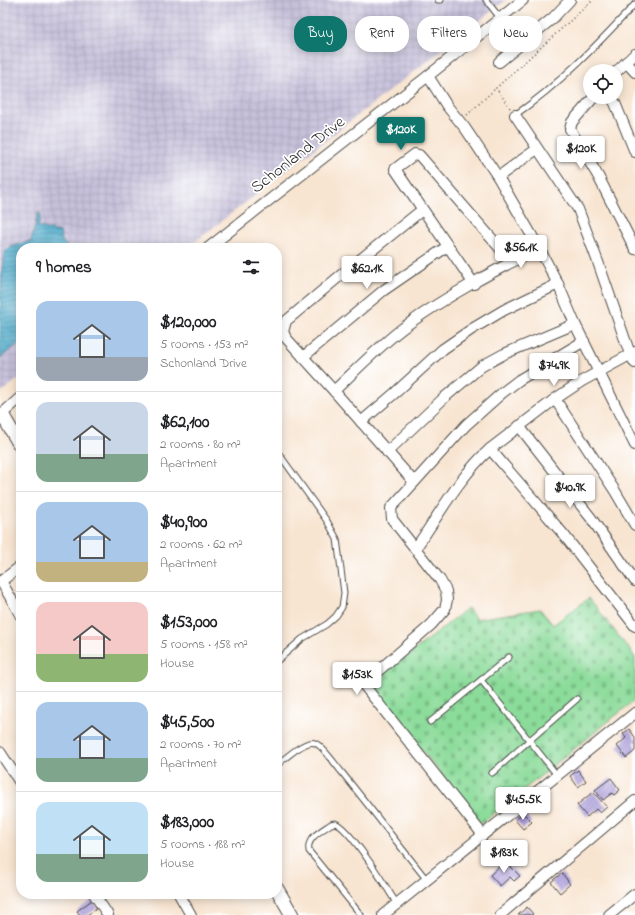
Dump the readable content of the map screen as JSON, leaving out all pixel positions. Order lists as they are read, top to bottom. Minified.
{"streets":{"street":["Schonland Drive"]},"page":{"chip":["Buy","Rent","Filters","New"],"price":["$120K","$120K","$56.1K","$62.1K","$74.9K","$40.9K","$153K","$45.5K","$183K"],"heading":"9 homes","list":[{"name":"$120,000","note":"5 rooms · 153 m² · Schonland Drive"},{"name":"$62,100","note":"2 rooms · 80 m² · Apartment"},{"name":"$40,900","note":"2 rooms · 62 m² · Apartment"},{"name":"$153,000","note":"5 rooms · 158 m² · House"},{"name":"$45,500","note":"2 rooms · 70 m² · Apartment"},{"name":"$183,000","note":"5 rooms · 188 m² · House"}]}}
